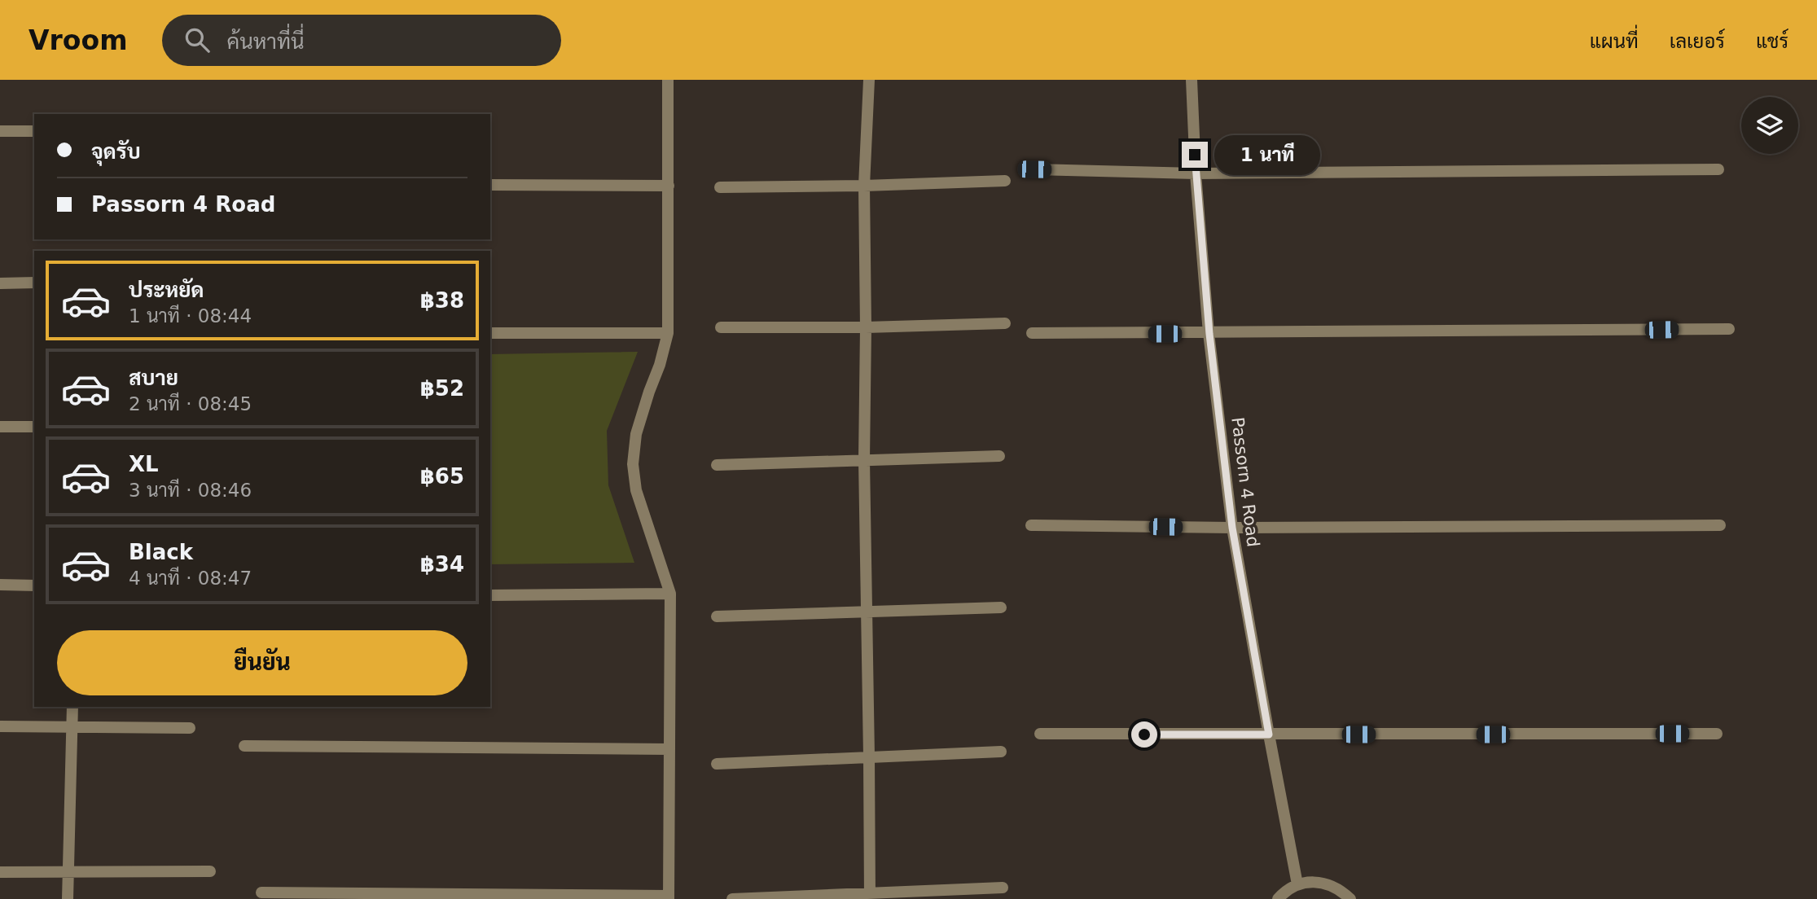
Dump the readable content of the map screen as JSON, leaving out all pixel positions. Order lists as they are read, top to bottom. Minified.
{"streets":{"street":["Passorn 4 Road"]},"page":{"header":"Vroom","search":"ค้นหาที่นี่","nav":["แผนที่","เลเยอร์","แชร์"],"banner":["จุดรับ","Passorn 4 Road"],"bubble":"1 นาที","list":[{"name":"ประหยัด","note":"1 นาที · 08:44","value":"฿38"},{"name":"สบาย","note":"2 นาที · 08:45","value":"฿52"},{"name":"XL","note":"3 นาที · 08:46","value":"฿65"},{"name":"Black","note":"4 นาที · 08:47","value":"฿34"}],"buttons":"ยืนยัน"}}
